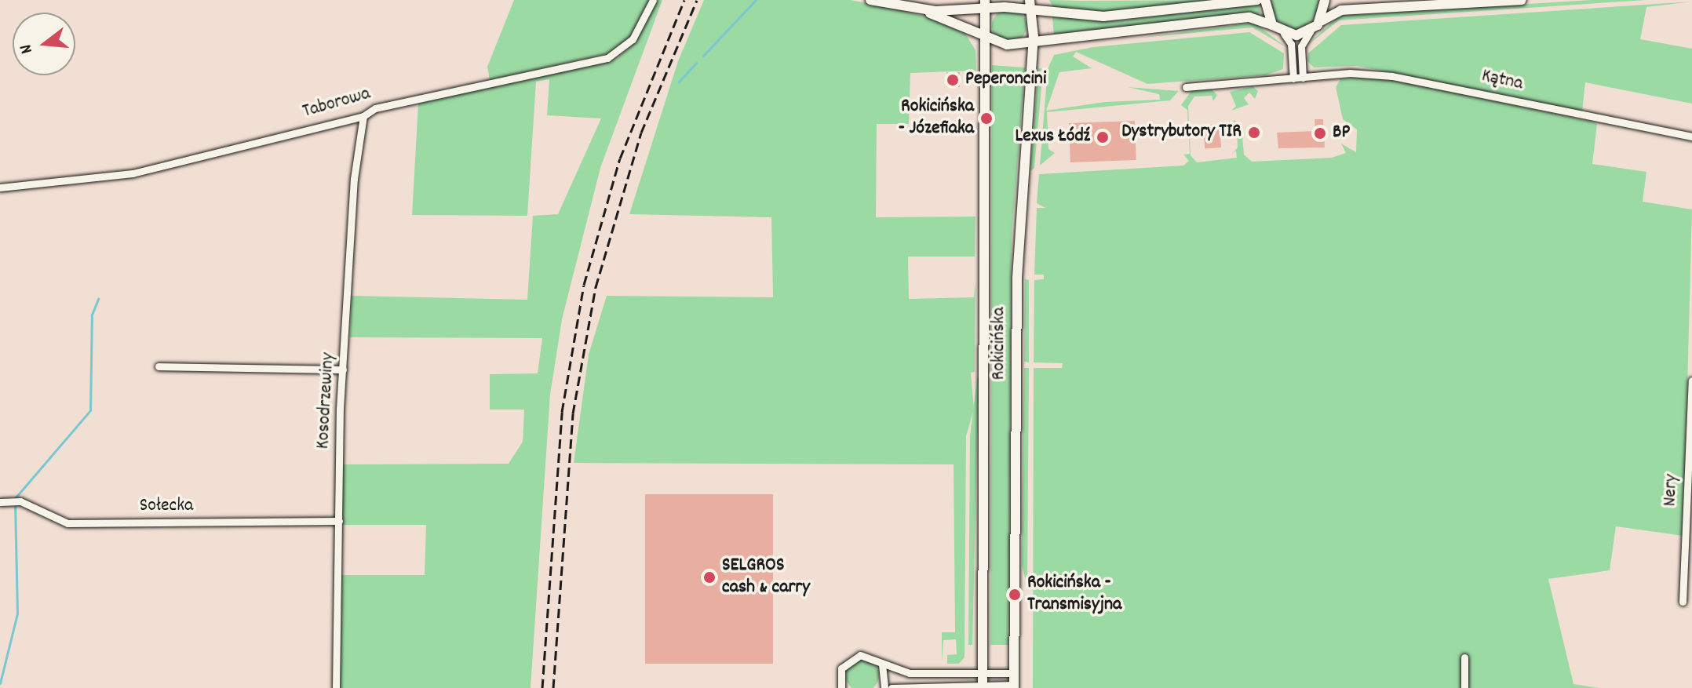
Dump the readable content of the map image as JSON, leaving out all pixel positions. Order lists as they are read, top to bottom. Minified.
{"streets":{"main road":["Rokicińska"],"street":["Kątna","Taborowa","Kosodrzewiny","Nery","Sołecka"]},"crossings":[["Taborowa","Kosodrzewiny"],["Kosodrzewiny","Sołecka"]],"places":["Peperoncini","Rokicińska - Józefiaka","Dystrybutory TIR","BP","Lexus Łódź","SELGROS cash & carry","Rokicińska - Transmisyjna"],"north":"left"}
